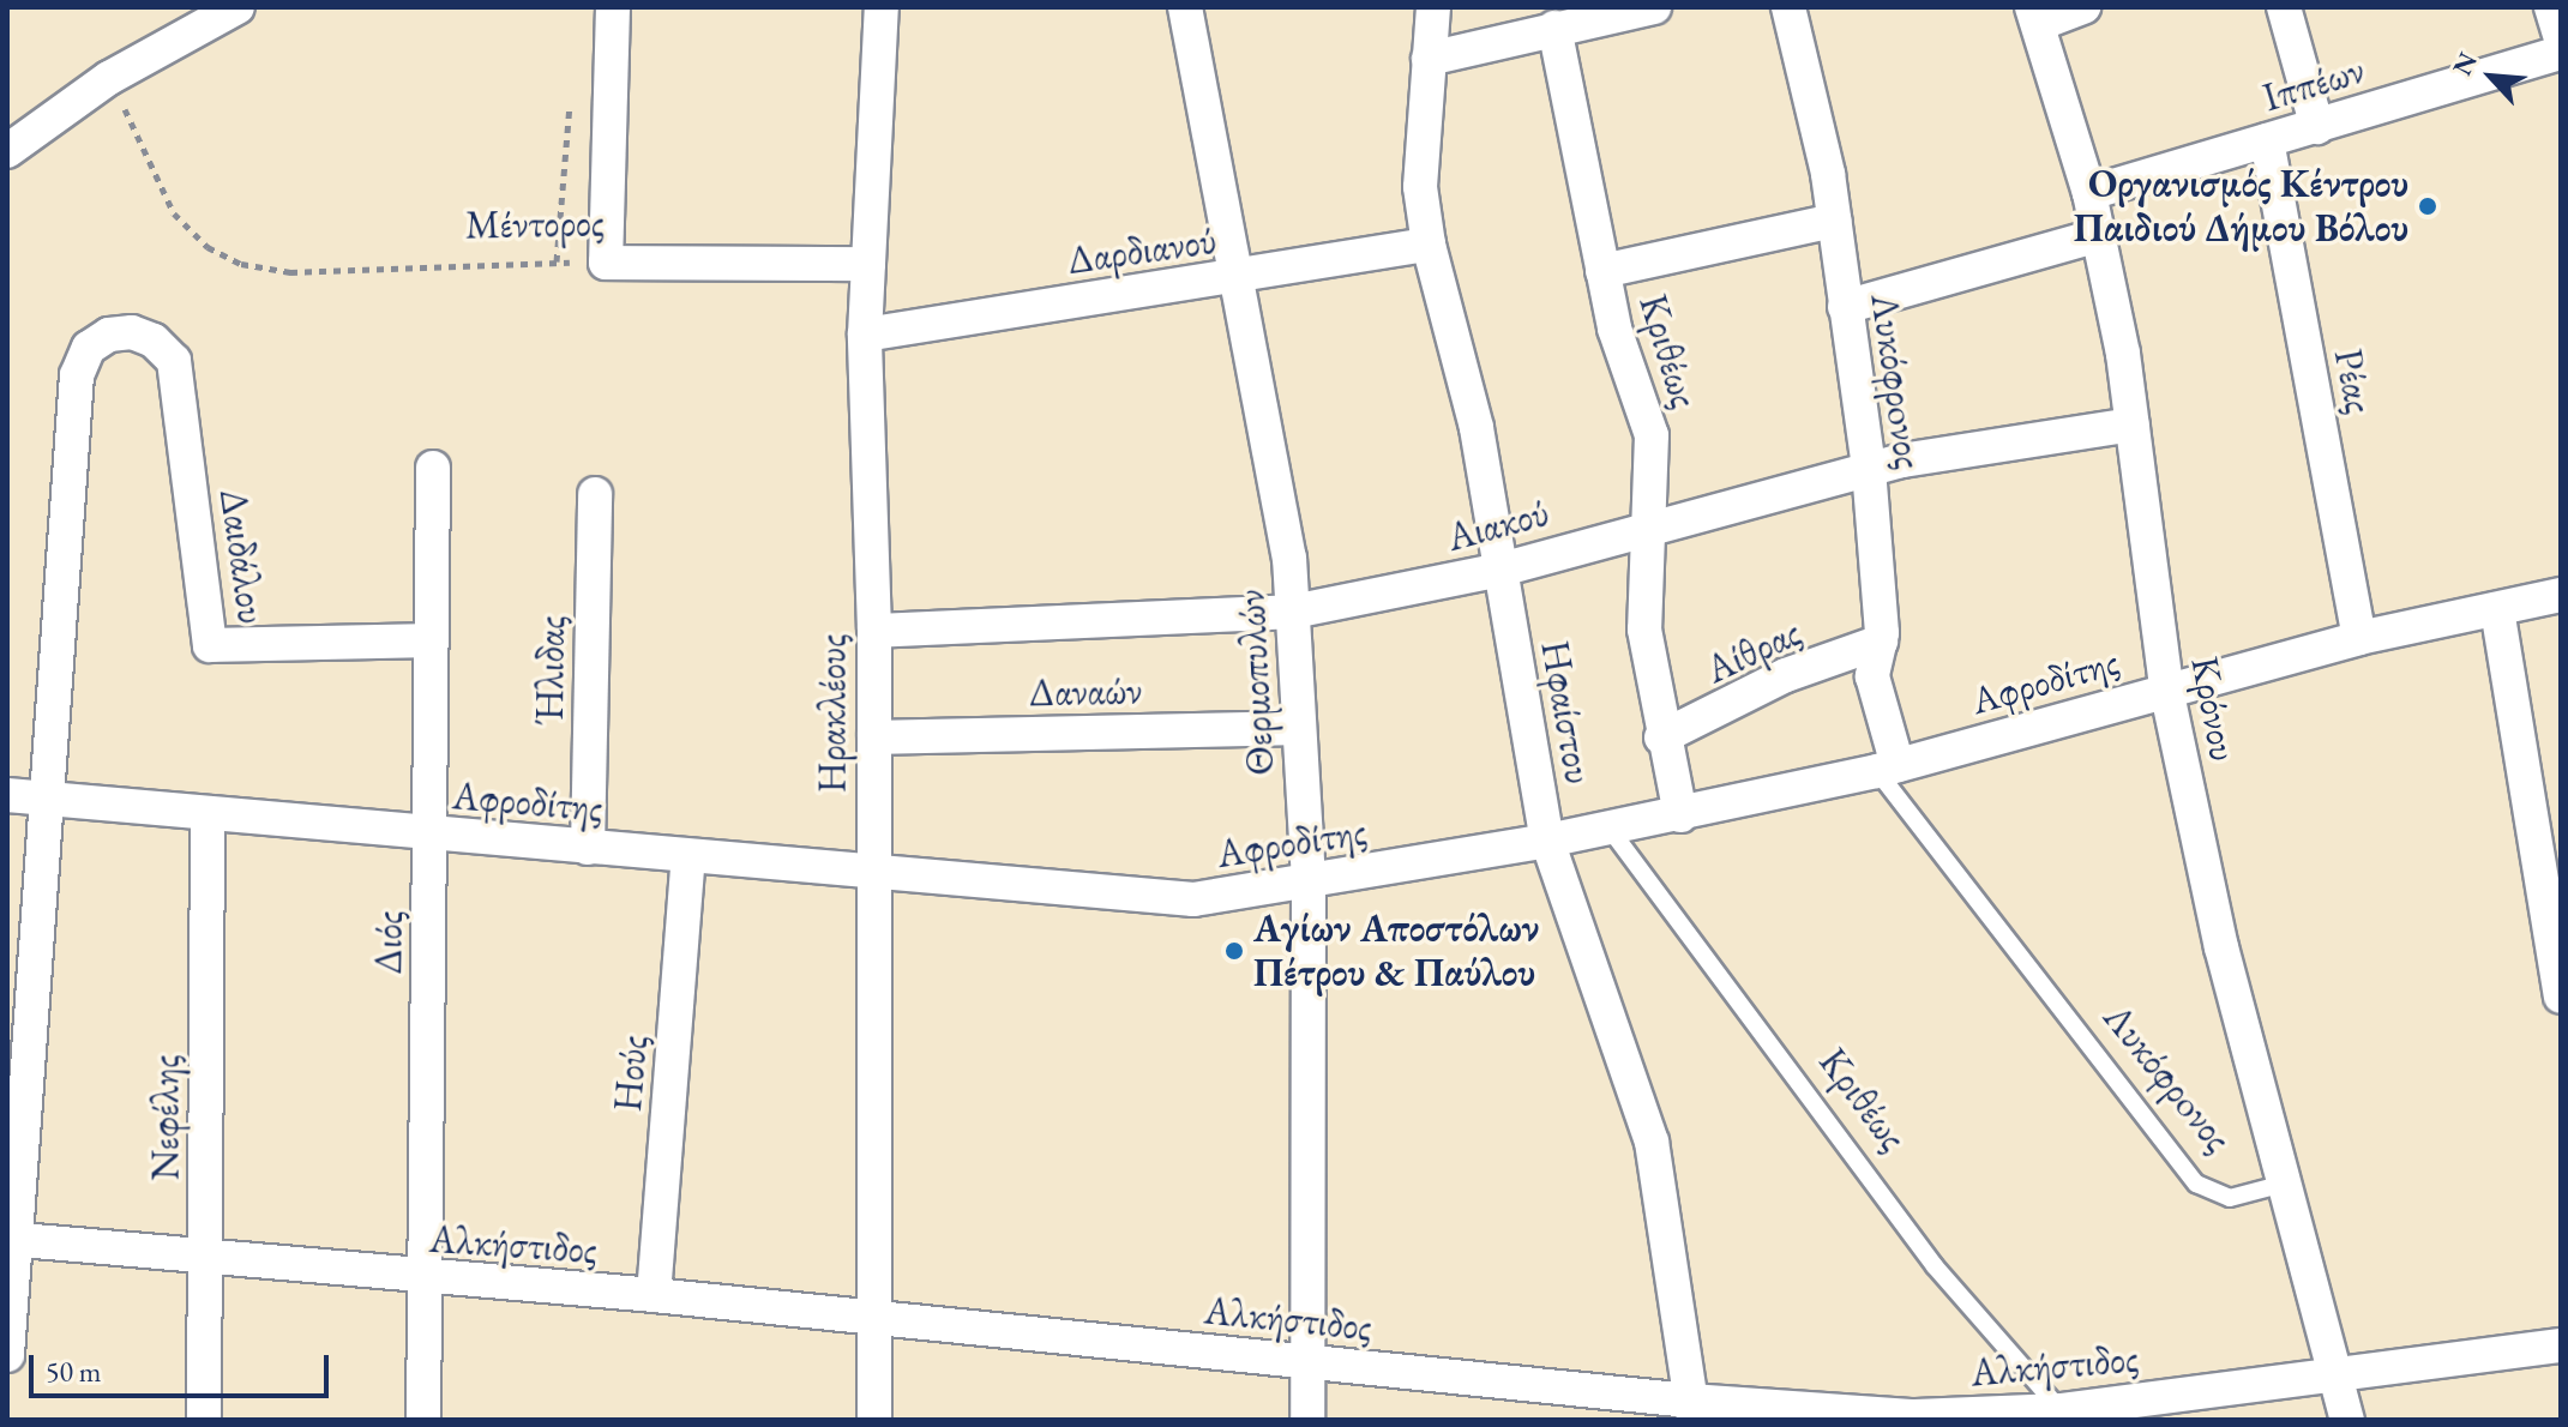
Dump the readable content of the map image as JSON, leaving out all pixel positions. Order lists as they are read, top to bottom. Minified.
{"streets":{"street":["Ιππέων","Μέντορος","Δαρδιανού","Κριθέως","Λυκόφρoνος","Ρέας","Αιακού","Δαιδάλου","Αίθρας","Ήλιδας","Αφροδίτης","Θερμοπυλών","Δαναών","Κρόνου","Ηφαίστου","Ηρακλέους","Διός","Ηούς","Νεφέλης","Αλκήστιδος"]},"crossings":[["Ιππέων","Ρέας"],["Ιππέων","Κρόνου"],["Μέντορος","Ηρακλέους"],["Δαρδιανού","Θερμοπυλών"],["Δαρδιανού","Ηφαίστου"],["Δαρδιανού","Ηρακλέους"],["Κριθέως","Αιακού"],["Κριθέως","Αίθρας"],["Κριθέως","Αφροδίτης"],["Κριθέως","Αλκήστιδος"],["Λυκόφρoνος","Αιακού"],["Λυκόφρoνος","Αίθρας"],["Λυκόφρoνος","Αφροδίτης"],["Λυκόφρoνος","Κρόνου"],["Ρέας","Αφροδίτης"],["Αιακού","Θερμοπυλών"],["Αιακού","Κρόνου"],["Αιακού","Ηφαίστου"],["Αιακού","Ηρακλέους"],["Δαιδάλου","Αφροδίτης"],["Δαιδάλου","Διός"],["Ήλιδας","Αφροδίτης"],["Αφροδίτης","Θερμοπυλών"],["Αφροδίτης","Κρόνου"],["Αφροδίτης","Ηφαίστου"],["Αφροδίτης","Ηρακλέους"],["Αφροδίτης","Διός"],["Αφροδίτης","Ηούς"],["Αφροδίτης","Νεφέλης"],["Θερμοπυλών","Δαναών"],["Θερμοπυλών","Αλκήστιδος"],["Δαναών","Ηρακλέους"],["Κρόνου","Αλκήστιδος"],["Ηφαίστου","Αλκήστιδος"],["Ηρακλέους","Αλκήστιδος"],["Διός","Αλκήστιδος"],["Ηούς","Αλκήστιδος"],["Νεφέλης","Αλκήστιδος"]],"places":["Οργανισμός Κέντρου Παιδιού Δήμου Βόλου","Αγίων Αποστόλων Πέτρου & Παύλου"],"scale_bar":"50 m","north":"top left"}
